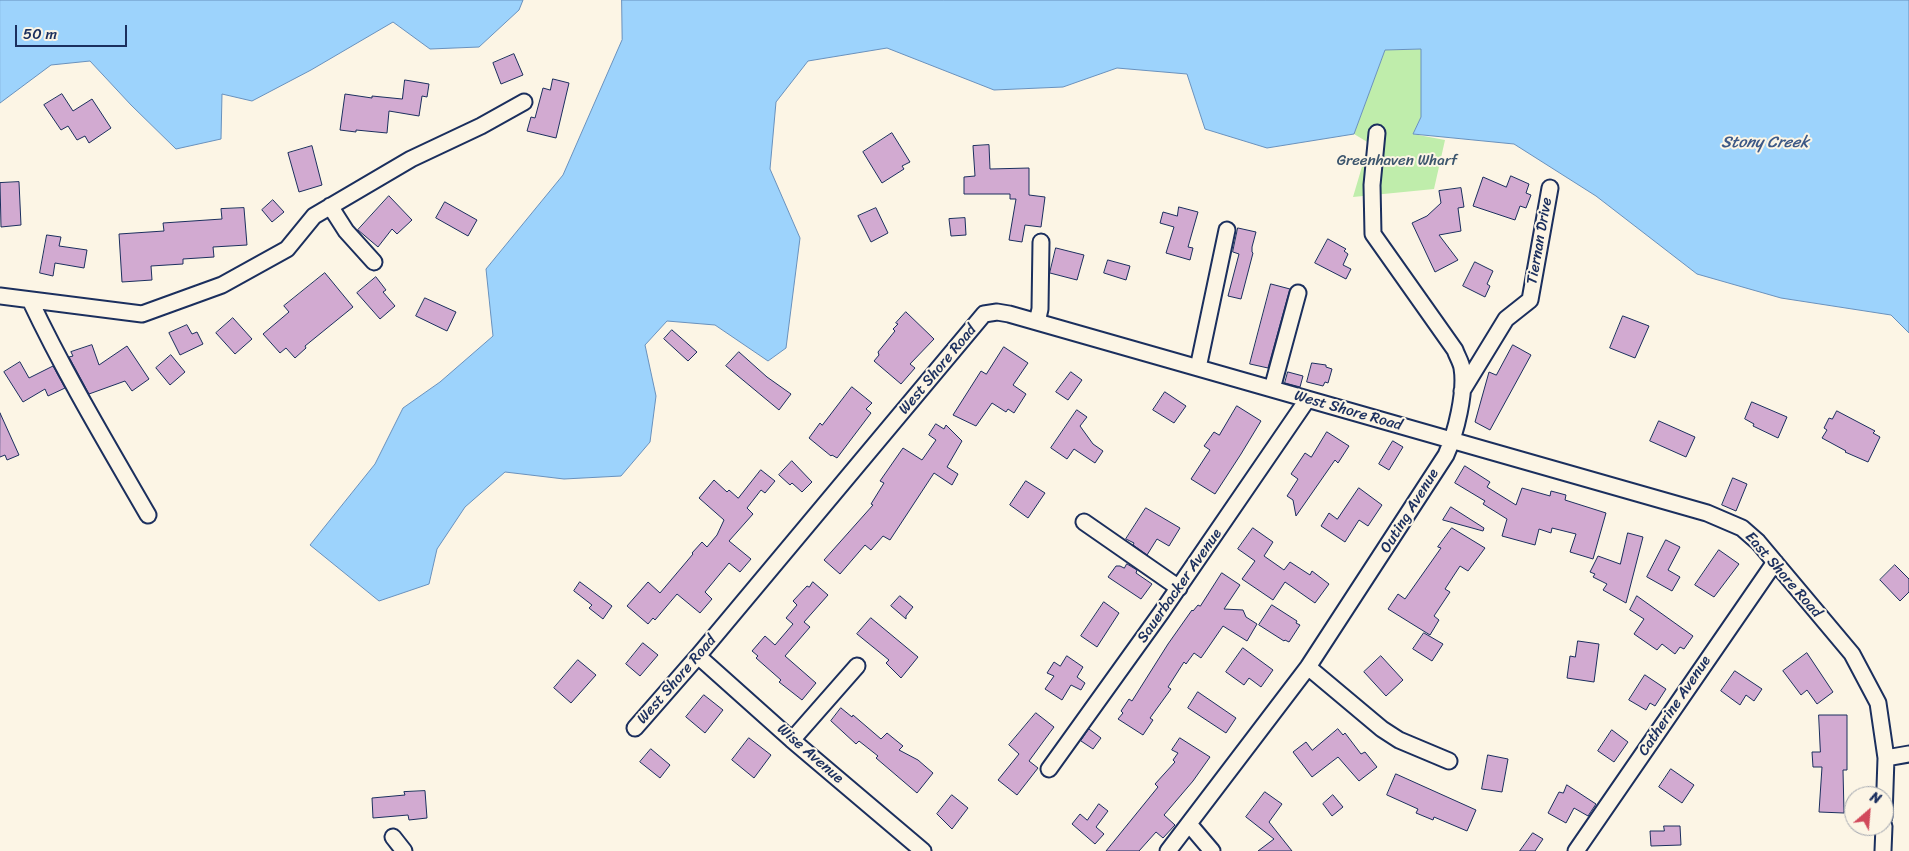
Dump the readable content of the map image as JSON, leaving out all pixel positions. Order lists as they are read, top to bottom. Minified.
{"streets":{"street":["Tiernan Drive","West Shore Road","Outing Avenue","East Shore Road","Sauerbacker Avenue","Catherine Avenue","Wise Avenue"]},"crossings":[["Tiernan Drive","Outing Avenue"],["West Shore Road","Outing Avenue"],["West Shore Road","East Shore Road"],["West Shore Road","Sauerbacker Avenue"],["West Shore Road","Wise Avenue"],["Outing Avenue","East Shore Road"],["East Shore Road","Catherine Avenue"]],"water":["Stony Creek"],"parks":["Greenhaven Wharf"],"scale_bar":"50 m","north":"top right"}
